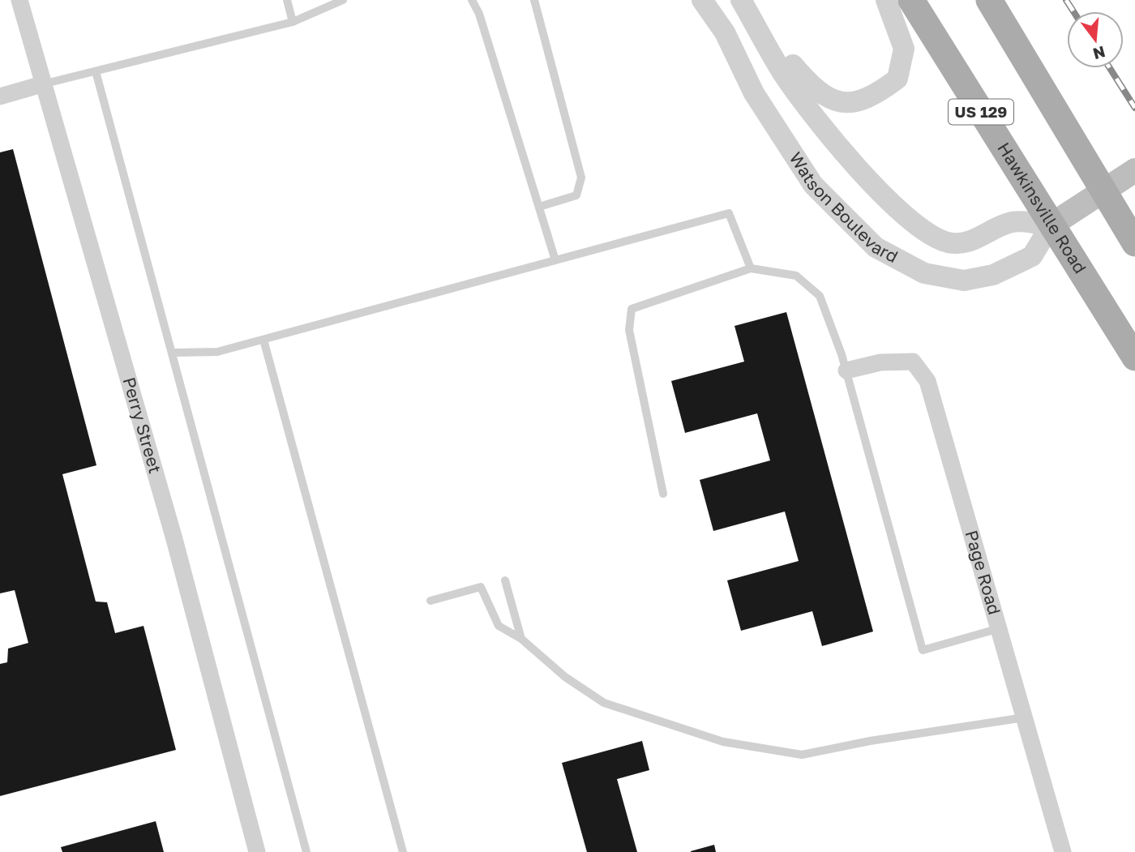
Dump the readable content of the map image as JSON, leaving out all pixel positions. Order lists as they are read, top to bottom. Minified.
{"streets":{"main road":["US 129","Watson Boulevard","Hawkinsville Road"],"street":["Perry Street","Page Road"]},"crossings":[["Watson Boulevard","Hawkinsville Road"]],"north":"bottom"}
